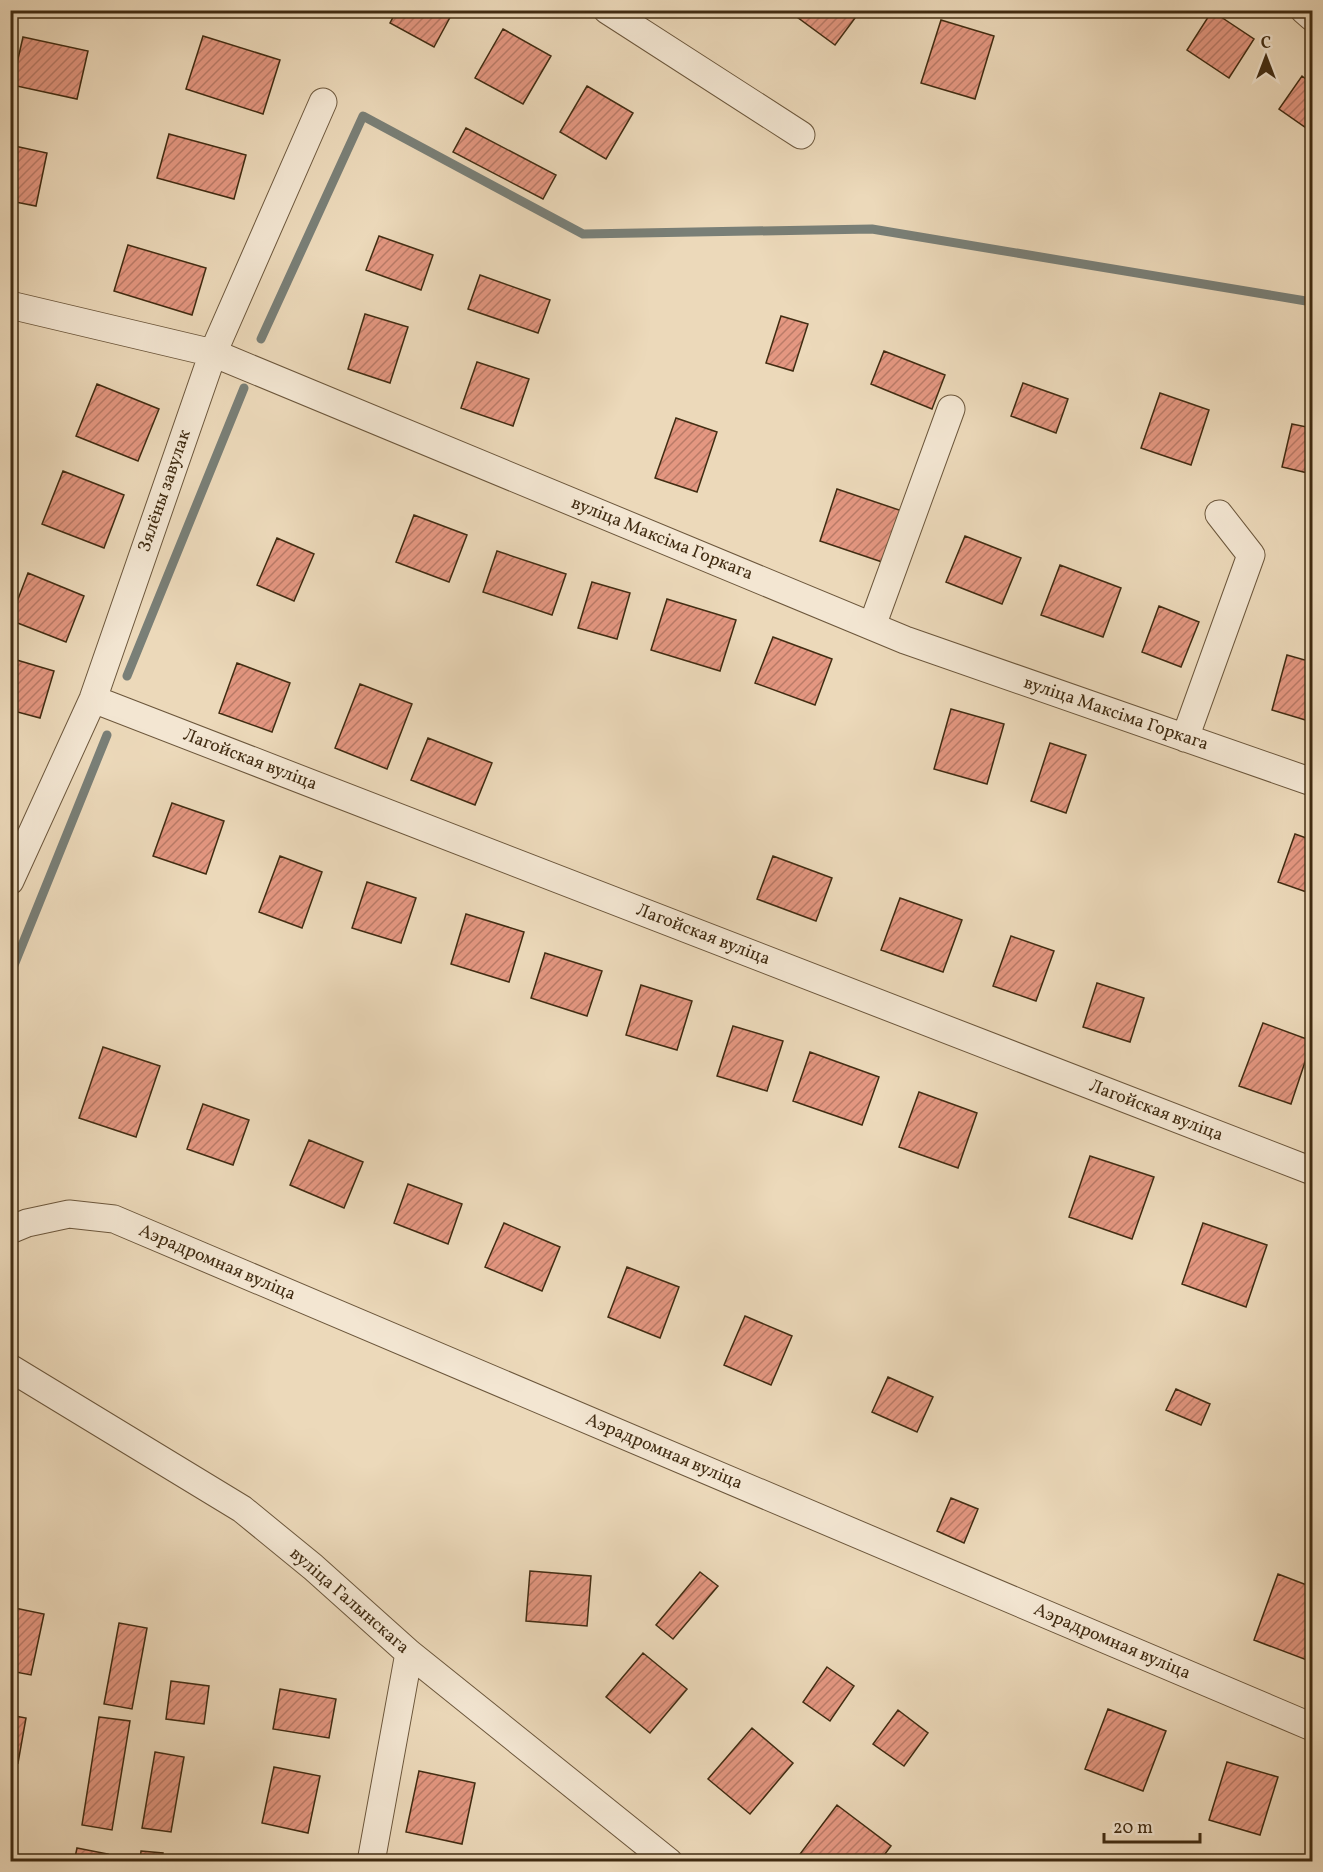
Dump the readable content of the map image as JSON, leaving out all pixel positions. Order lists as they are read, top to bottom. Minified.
{"streets":{"street":["Зялёны завулак","вуліца Максіма Горкага","Лагойская вуліца","Аэрадромная вуліца","вуліца Галынскага"]},"crossings":[["Зялёны завулак","вуліца Максіма Горкага"],["Зялёны завулак","Лагойская вуліца"]],"scale_bar":"20 m","north":"top"}
